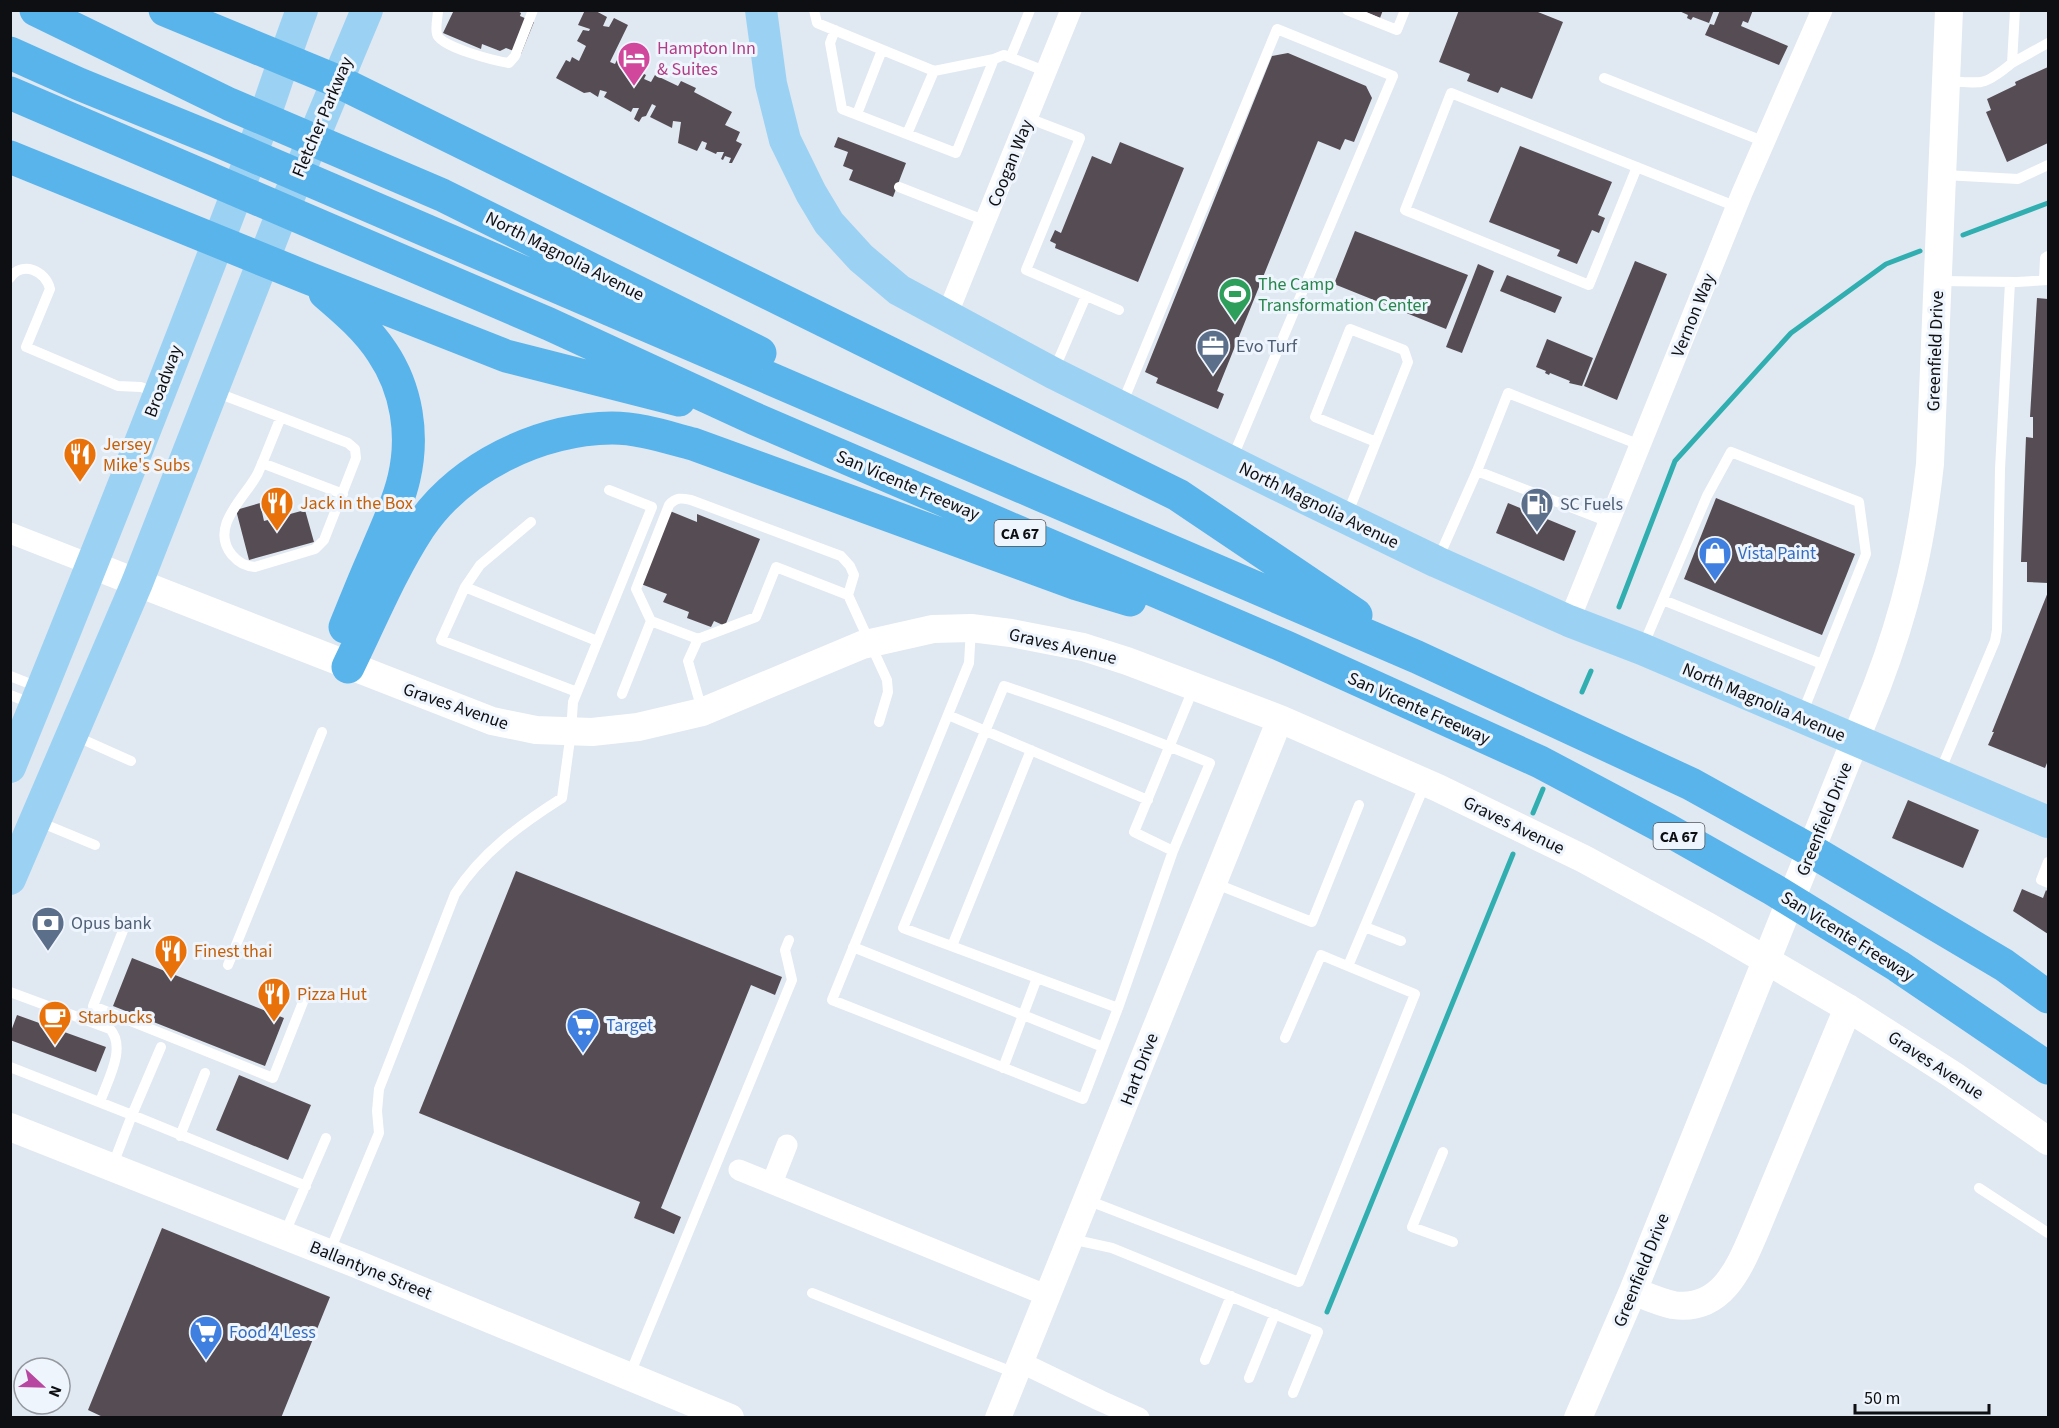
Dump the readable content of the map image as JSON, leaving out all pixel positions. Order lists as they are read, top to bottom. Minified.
{"streets":{"highway":["North Magnolia Avenue","San Vicente Freeway","CA 67"],"main road":["Fletcher Parkway","Greenfield Drive","Broadway","Graves Avenue","Ballantyne Street"],"street":["Coogan Way","Vernon Way","Hart Drive"]},"crossings":[["Coogan Way","North Magnolia Avenue"],["North Magnolia Avenue","Vernon Way"],["Broadway","Graves Avenue"],["Graves Avenue","Hart Drive"]],"places":{"hotel":["Hampton Inn & Suites"],"sports":["The Camp Transformation Center"],"office":["Evo Turf"],"restaurant":["Jersey Mike's Subs","Jack in the Box","Finest thai","Pizza Hut"],"fuel station":["SC Fuels"],"shop":["Vista Paint"],"bank":["Opus bank"],"cafe":["Starbucks"],"supermarket":["Target","Food 4 Less"]},"scale_bar":"50 m","north":"right"}
